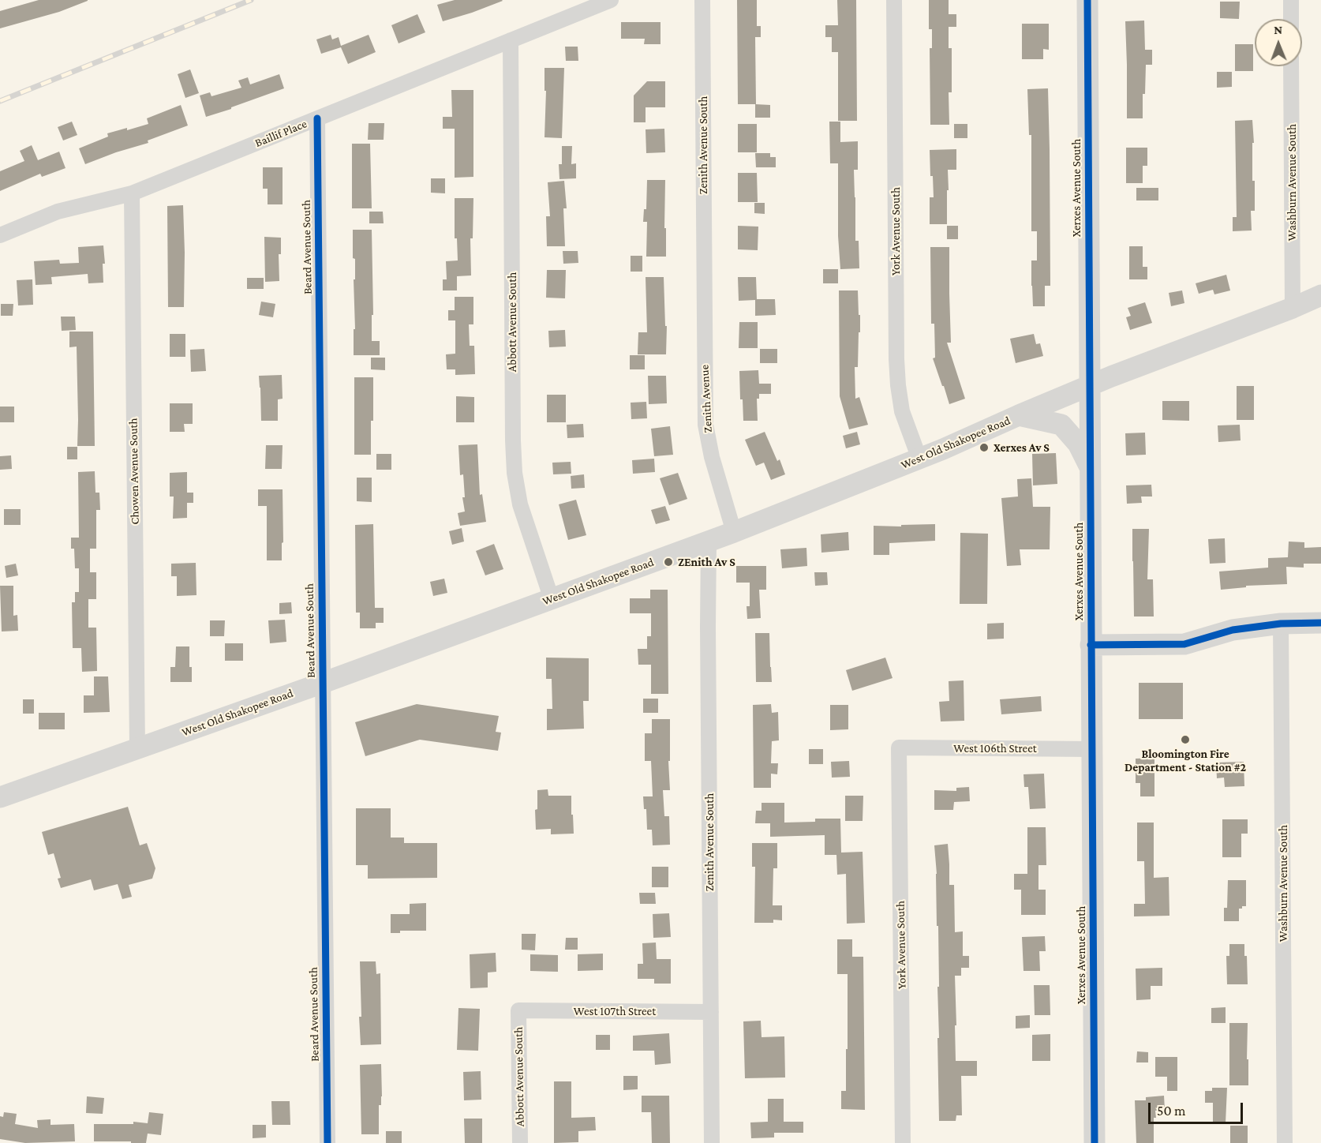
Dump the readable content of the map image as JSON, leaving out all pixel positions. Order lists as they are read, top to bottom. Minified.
{"streets":{"main road":["Xerxes Avenue South","West Old Shakopee Road"],"street":["Baillif Place","Zenith Avenue South","Washburn Avenue South","York Avenue South","Beard Avenue South","Abbott Avenue South","Zenith Avenue","Chowen Avenue South","West 106th Street","West 107th Street"]},"crossings":[["Baillif Place","Beard Avenue South"],["Baillif Place","Abbott Avenue South"],["Baillif Place","Chowen Avenue South"],["Zenith Avenue South","Zenith Avenue"],["Zenith Avenue South","West Old Shakopee Road"],["Zenith Avenue South","West 107th Street"],["Washburn Avenue South","West Old Shakopee Road"],["Xerxes Avenue South","West Old Shakopee Road"],["Xerxes Avenue South","West 106th Street"],["York Avenue South","West Old Shakopee Road"],["York Avenue South","West 106th Street"],["Beard Avenue South","West Old Shakopee Road"],["Abbott Avenue South","West Old Shakopee Road"],["Abbott Avenue South","West 107th Street"],["Zenith Avenue","West Old Shakopee Road"],["West Old Shakopee Road","Chowen Avenue South"]],"places":["Xerxes Av S","ZEnith Av S","Bloomington Fire Department - Station #2"],"scale_bar":"50 m","north":"top"}
